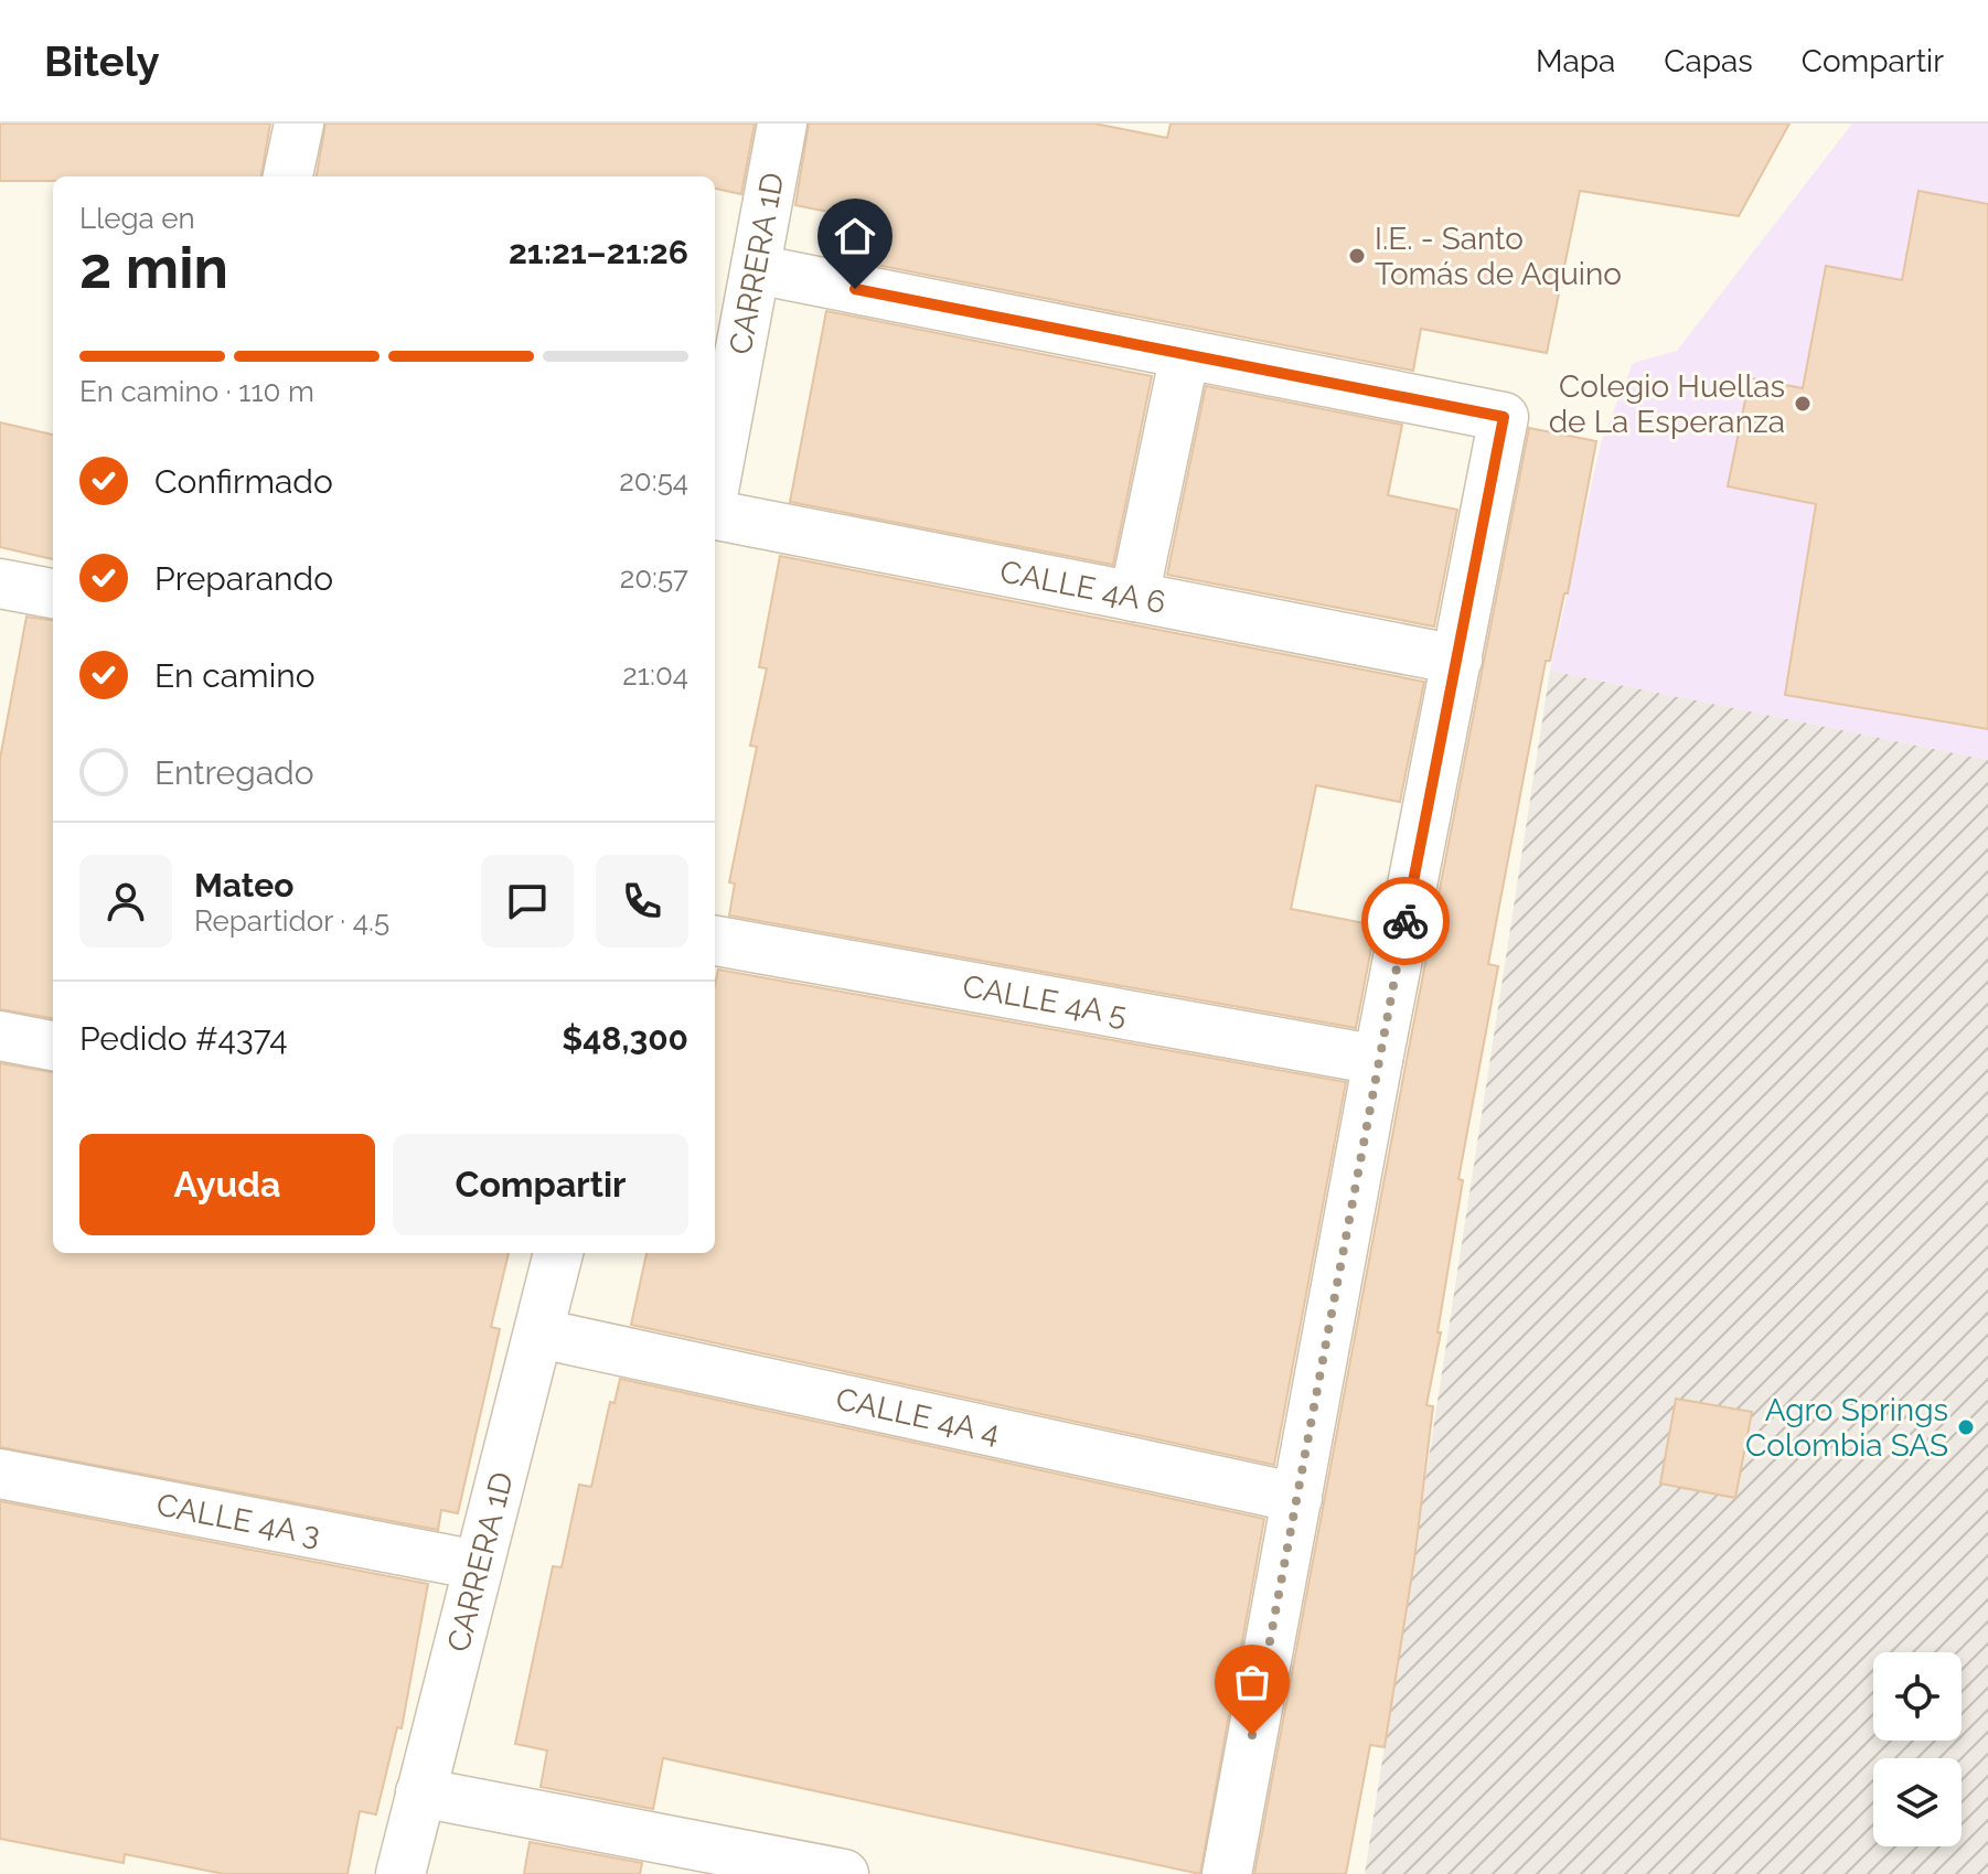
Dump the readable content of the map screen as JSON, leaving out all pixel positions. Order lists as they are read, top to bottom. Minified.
{"streets":{"street":["CARRERA 1D","CALLE 4A 6","CALLE 4A 5","CALLE 4A 4","CALLE 4A 3"]},"crossings":[["CARRERA 1D","CALLE 4A 4"],["CARRERA 1D","CALLE 4A 3"]],"places":["I.E. - Santo Tomás de Aquino","Colegio Huellas de La Esperanza","Agro Springs Colombia SAS"],"page":{"header":"Bitely","nav":["Mapa","Capas","Compartir"],"heading":["2 min","Llega en","21:21–21:26"],"panel":["Mateo","Repartidor · 4.5","Pedido #4374","$48,300"],"bar":"En camino · 110 m","list":[["Confirmado","20:54"],["Preparando","20:57"],["En camino","21:04"],"Entregado"],"buttons":["Ayuda","Compartir"]}}
